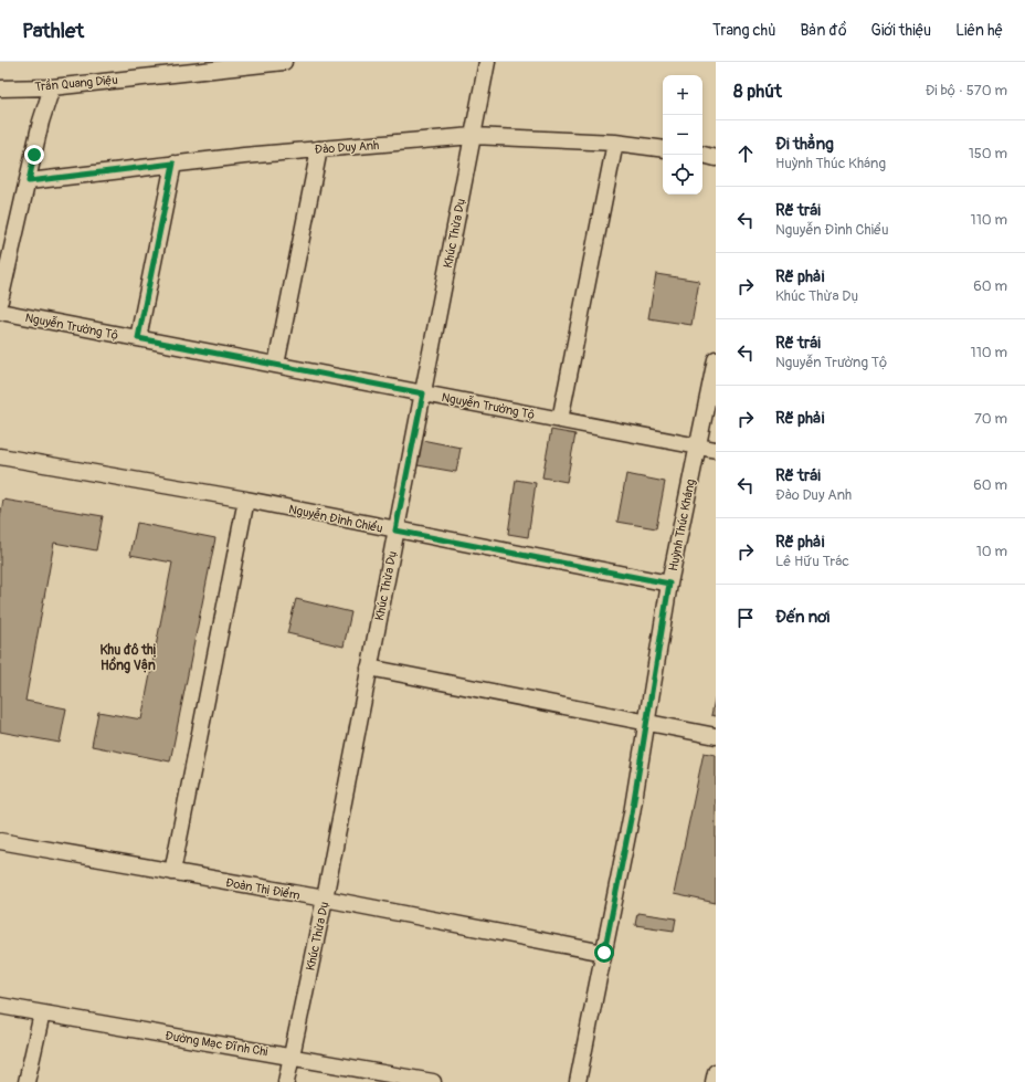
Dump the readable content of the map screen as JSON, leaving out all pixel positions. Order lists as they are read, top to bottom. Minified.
{"streets":{"street":["Trần Quang Diệu","Đào Duy Anh","Khúc Thừa Dụ","Nguyễn Trường Tộ","Nguyễn Đình Chiểu","Huỳnh Thúc Kháng","Đoàn Thị Điểm","Đường Mạc Đĩnh Chi"]},"crossings":[["Đào Duy Anh","Khúc Thừa Dụ"],["Khúc Thừa Dụ","Nguyễn Trường Tộ"],["Khúc Thừa Dụ","Nguyễn Đình Chiểu"],["Khúc Thừa Dụ","Đoàn Thị Điểm"],["Khúc Thừa Dụ","Đường Mạc Đĩnh Chi"],["Nguyễn Trường Tộ","Huỳnh Thúc Kháng"],["Nguyễn Đình Chiểu","Huỳnh Thúc Kháng"],["Huỳnh Thúc Kháng","Đoàn Thị Điểm"]],"districts":["Khu đô thị Hồng Vận"],"page":{"header":"Pathlet","nav":["Trang chủ","Bản đồ","Giới thiệu","Liên hệ"],"heading":["8 phút","Đi bộ · 570 m"],"map_buttons":["+","−"],"list":[["Đi thẳng","Huỳnh Thúc Kháng","150 m"],["Rẽ trái","Nguyễn Đình Chiểu","110 m"],["Rẽ phải","Khúc Thừa Dụ","60 m"],["Rẽ trái","Nguyễn Trường Tộ","110 m"],["Rẽ phải","70 m"],["Rẽ trái","Đào Duy Anh","60 m"],["Rẽ phải","Lê Hữu Trác","10 m"],"Đến nơi"]}}
